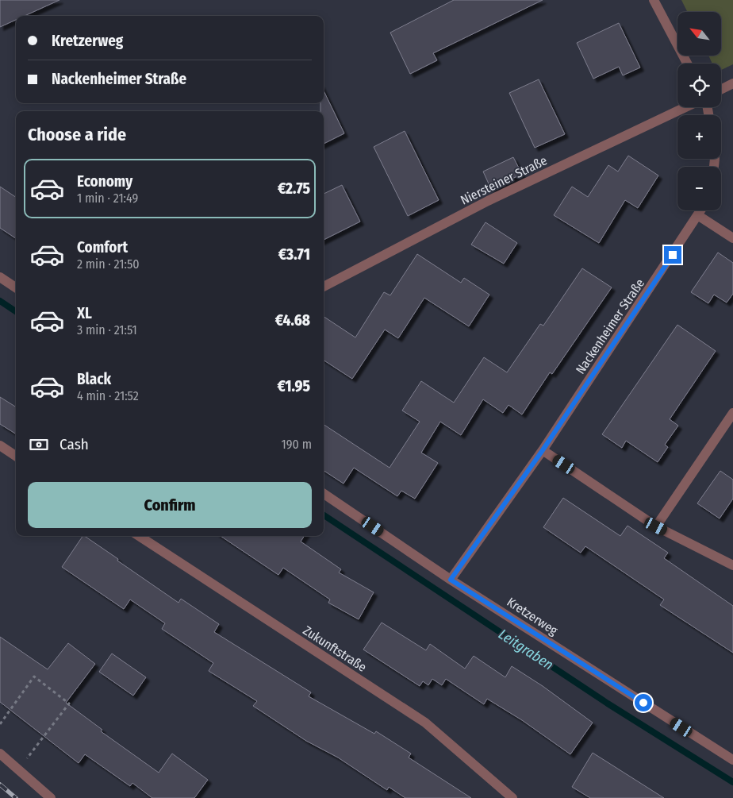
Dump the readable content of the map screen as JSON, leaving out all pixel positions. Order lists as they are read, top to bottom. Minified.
{"streets":{"street":["Niersteiner Straße","Nackenheimer Straße","Kretzerweg","Zukunftstraße"]},"crossings":[["Nackenheimer Straße","Kretzerweg"]],"water":["Leitgraben"],"north":"top left","page":{"map_buttons":["+","−"],"banner":["Kretzerweg","Nackenheimer Straße"],"heading":"Choose a ride","list":[{"name":"Economy","note":"1 min · 21:49","value":"€2.75"},{"name":"Comfort","note":"2 min · 21:50","value":"€3.71"},{"name":"XL","note":"3 min · 21:51","value":"€4.68"},{"name":"Black","note":"4 min · 21:52","value":"€1.95"}],"pay":["Cash","190 m"],"buttons":"Confirm"}}
